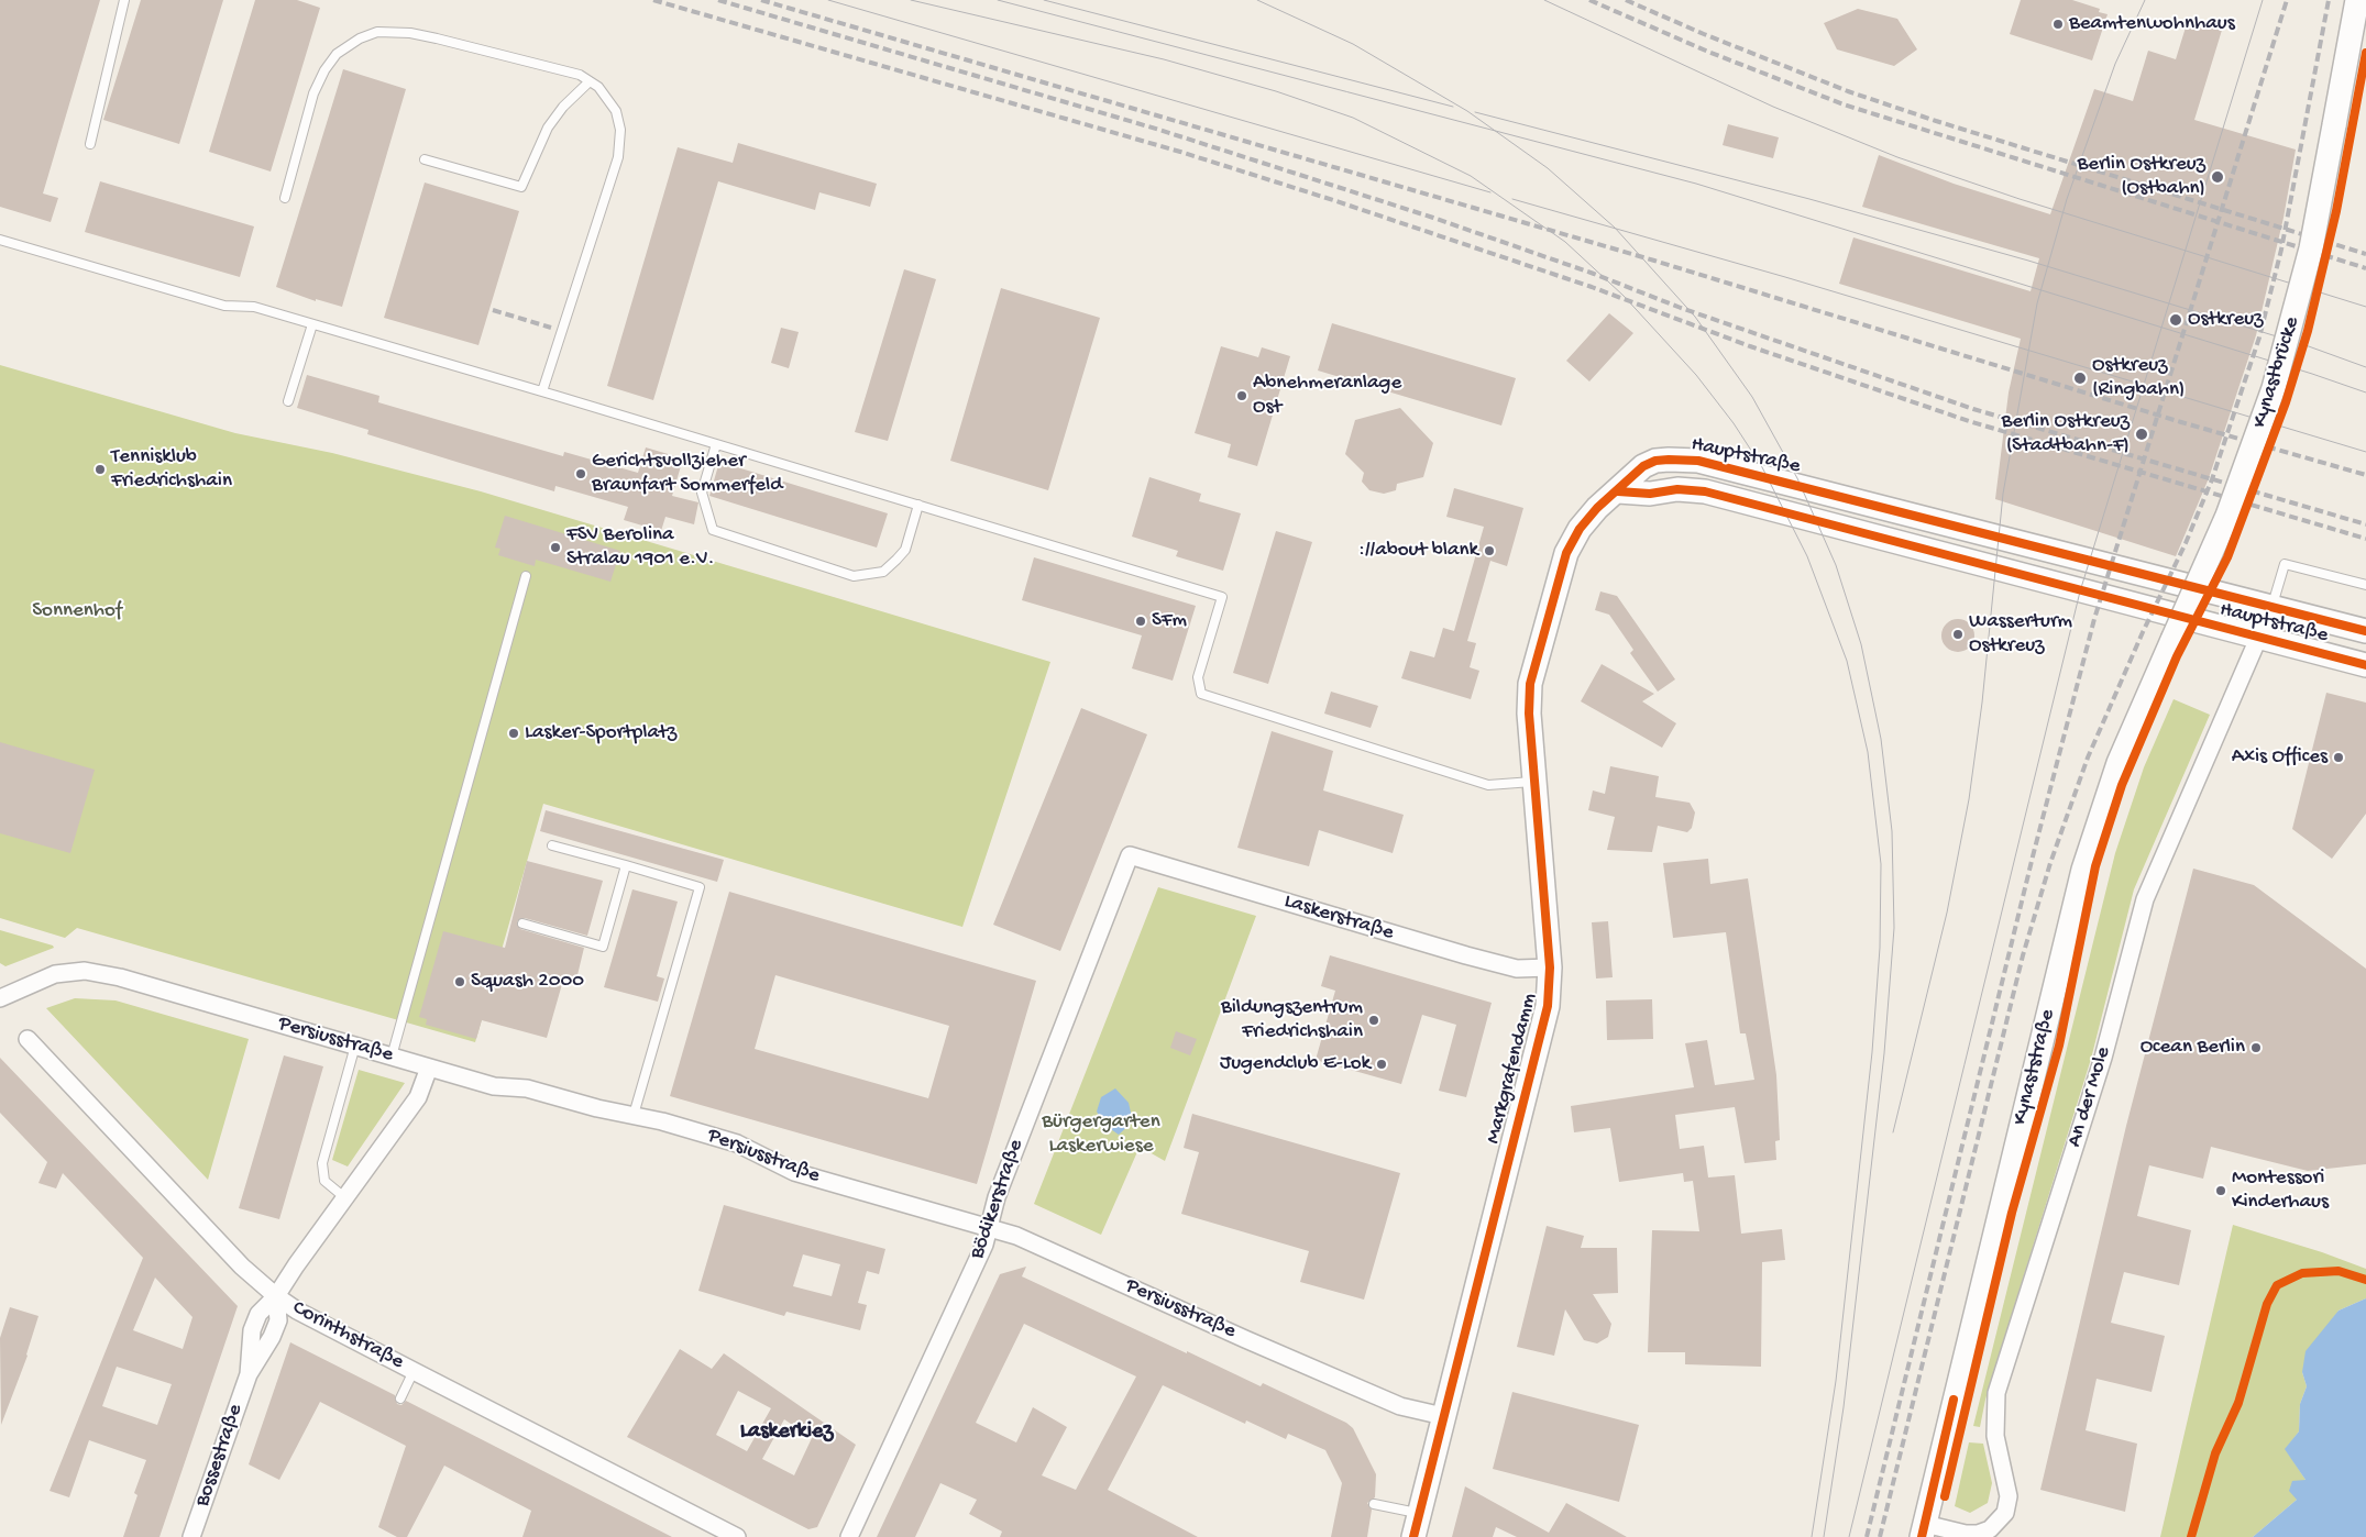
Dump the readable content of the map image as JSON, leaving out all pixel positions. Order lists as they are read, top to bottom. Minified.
{"streets":{"main road":["Kynastbrücke","Hauptstraße","Kynaststraße","Markgrafendamm"],"street":["Laskerstraße","Persiusstraße","An der Mole","Bödikerstraße","Corinthstraße","Bossestraße"]},"crossings":[["Kynastbrücke","Kynaststraße"],["Hauptstraße","Markgrafendamm"],["Hauptstraße","An der Mole"],["Laskerstraße","Markgrafendamm"],["Laskerstraße","Bödikerstraße"],["Persiusstraße","Markgrafendamm"],["Persiusstraße","Bödikerstraße"],["Persiusstraße","Bossestraße"],["Kynaststraße","An der Mole"],["Corinthstraße","Bossestraße"]],"districts":["Laskerkiez"],"parks":["Sonnenhof","Bürgergarten Laskerwiese"],"places":["Beamtenwohnhaus","Berlin Ostkreuz (Ostbahn)","Ostkreuz","Ostkreuz (Ringbahn)","Abnehmeranlage Ost","Berlin Ostkreuz (Stadtbahn-F)","Tennisklub Friedrichshain","Gerichtsvollzieher Braunfart Sommerfeld","FSV Berolina Stralau 1901 e.V.","://about blank","SFm","Wasserturm Ostkreuz","Lasker-Sportplatz","Axis Offices","Squash 2000","Bildungszentrum Friedrichshain","Ocean Berlin","Jugendclub E-Lok","Montessori Kinderhaus"]}
